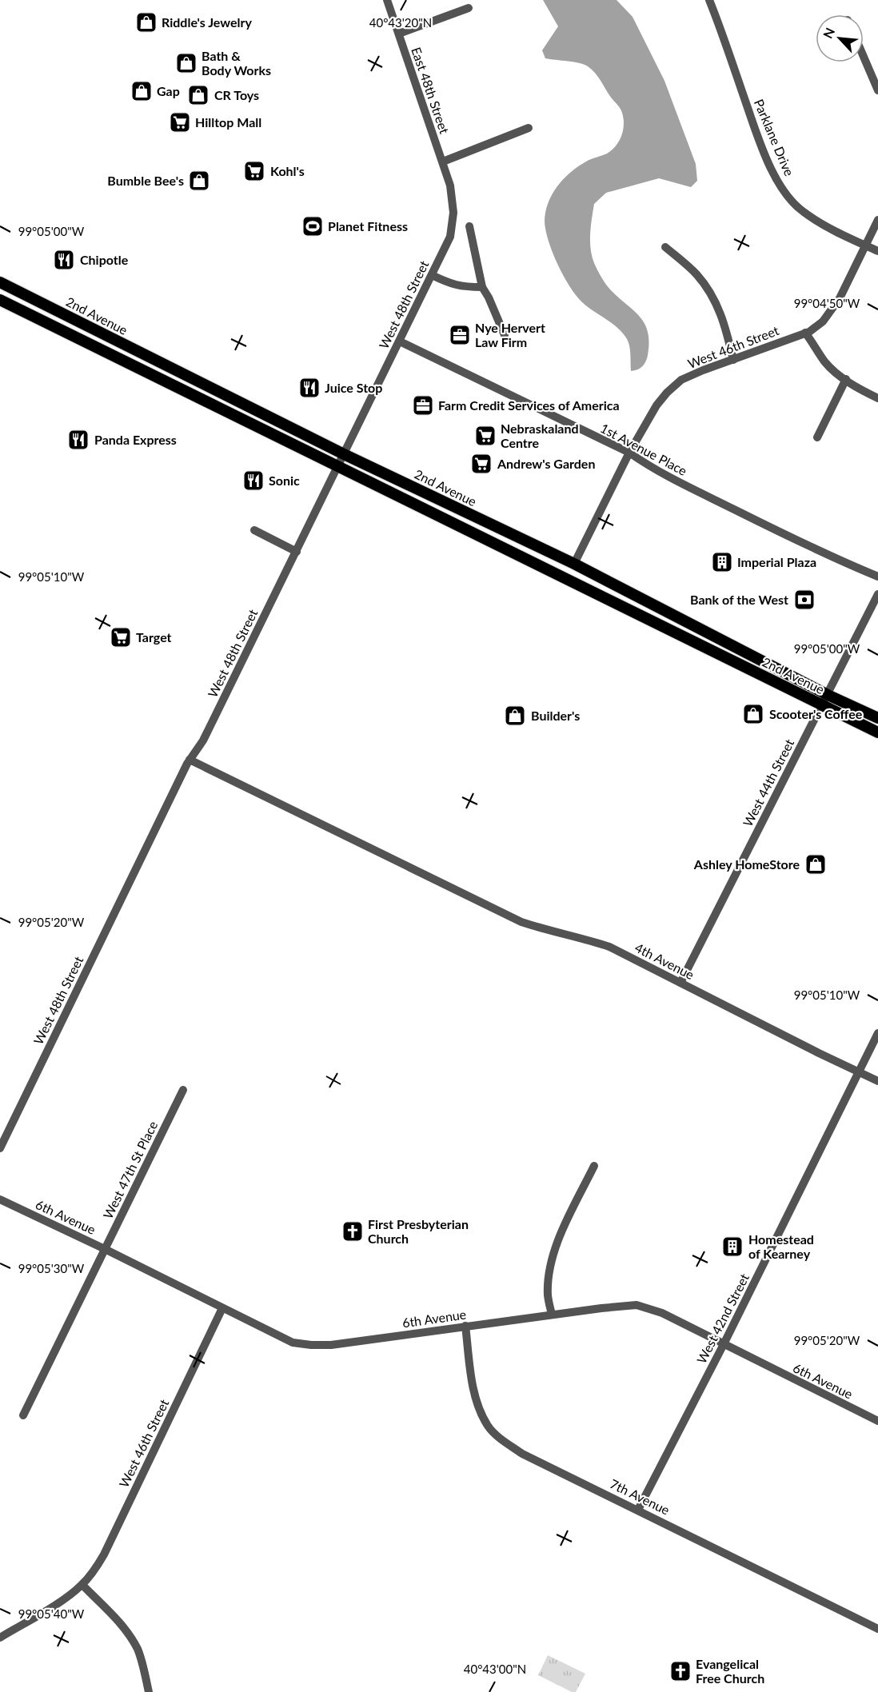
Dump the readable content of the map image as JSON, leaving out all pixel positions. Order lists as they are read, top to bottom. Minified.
{"streets":{"main road":["2nd Avenue"],"street":["East 48th Street","Parklane Drive","West 48th Street","West 46th Street","1st Avenue Place","West 44th Street","4th Avenue","West 47th St Place","6th Avenue","West 42nd Street","7th Avenue"]},"crossings":[["East 48th Street","West 48th Street"],["Parklane Drive","West 46th Street"],["West 48th Street","2nd Avenue"],["West 48th Street","1st Avenue Place"],["West 48th Street","4th Avenue"],["2nd Avenue","West 46th Street"],["2nd Avenue","West 44th Street"],["West 46th Street","1st Avenue Place"],["West 46th Street","6th Avenue"],["West 44th Street","4th Avenue"],["4th Avenue","West 42nd Street"],["West 47th St Place","6th Avenue"],["6th Avenue","West 42nd Street"],["6th Avenue","7th Avenue"],["West 42nd Street","7th Avenue"]],"places":{"shop":["Riddle's Jewelry","Bath & Body Works","Gap","CR Toys","Bumble Bee's","Scooter's Coffee","Builder's","Ashley HomeStore"],"supermarket":["Hilltop Mall","Kohl's","Nebraskaland Centre","Andrew's Garden","Target"],"sports":["Planet Fitness"],"restaurant":["Chipotle","Juice Stop","Panda Express","Sonic"],"office":["Nye Hervert Law Firm","Farm Credit Services of America"],"building":["Imperial Plaza","Homestead of Kearney"],"bank":["Bank of the West"],"church":["First Presbyterian Church","Evangelical Free Church"]},"north":"top left","coordinates":["40°43'20\"N","99°05'00\"W","99°04'50\"W","99°05'10\"W","99°05'20\"W","99°05'30\"W","99°05'40\"W","40°43'00\"N"]}
